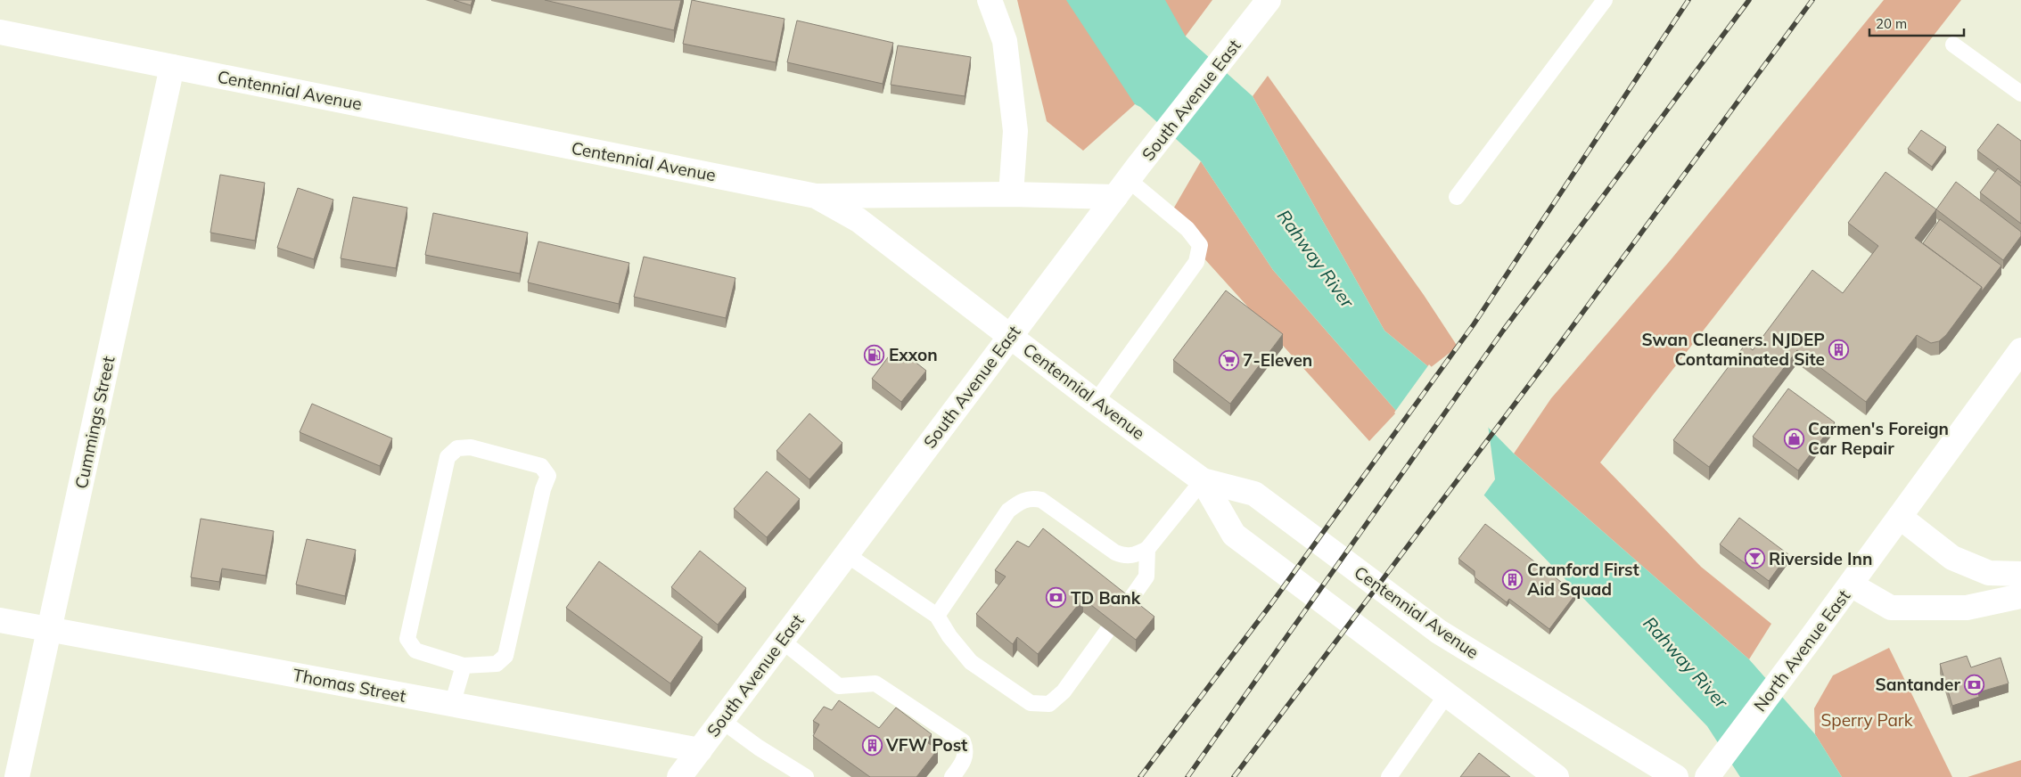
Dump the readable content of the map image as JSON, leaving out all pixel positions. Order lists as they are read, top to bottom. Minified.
{"streets":{"street":["Centennial Avenue","South Avenue East","Cummings Street","North Avenue East","Thomas Street"]},"crossings":[["Centennial Avenue","South Avenue East"],["Centennial Avenue","Cummings Street"],["South Avenue East","Thomas Street"],["Cummings Street","Thomas Street"]],"water":["Rahway River"],"parks":["Sperry Park"],"places":{"building":["Swan Cleaners. NJDEP Contaminated Site","Cranford First Aid Squad","VFW Post"],"fuel station":["Exxon"],"supermarket":["7-Eleven"],"shop":["Carmen's Foreign Car Repair"],"bar":["Riverside Inn"],"bank":["TD Bank","Santander"]},"scale_bar":"20 m"}
